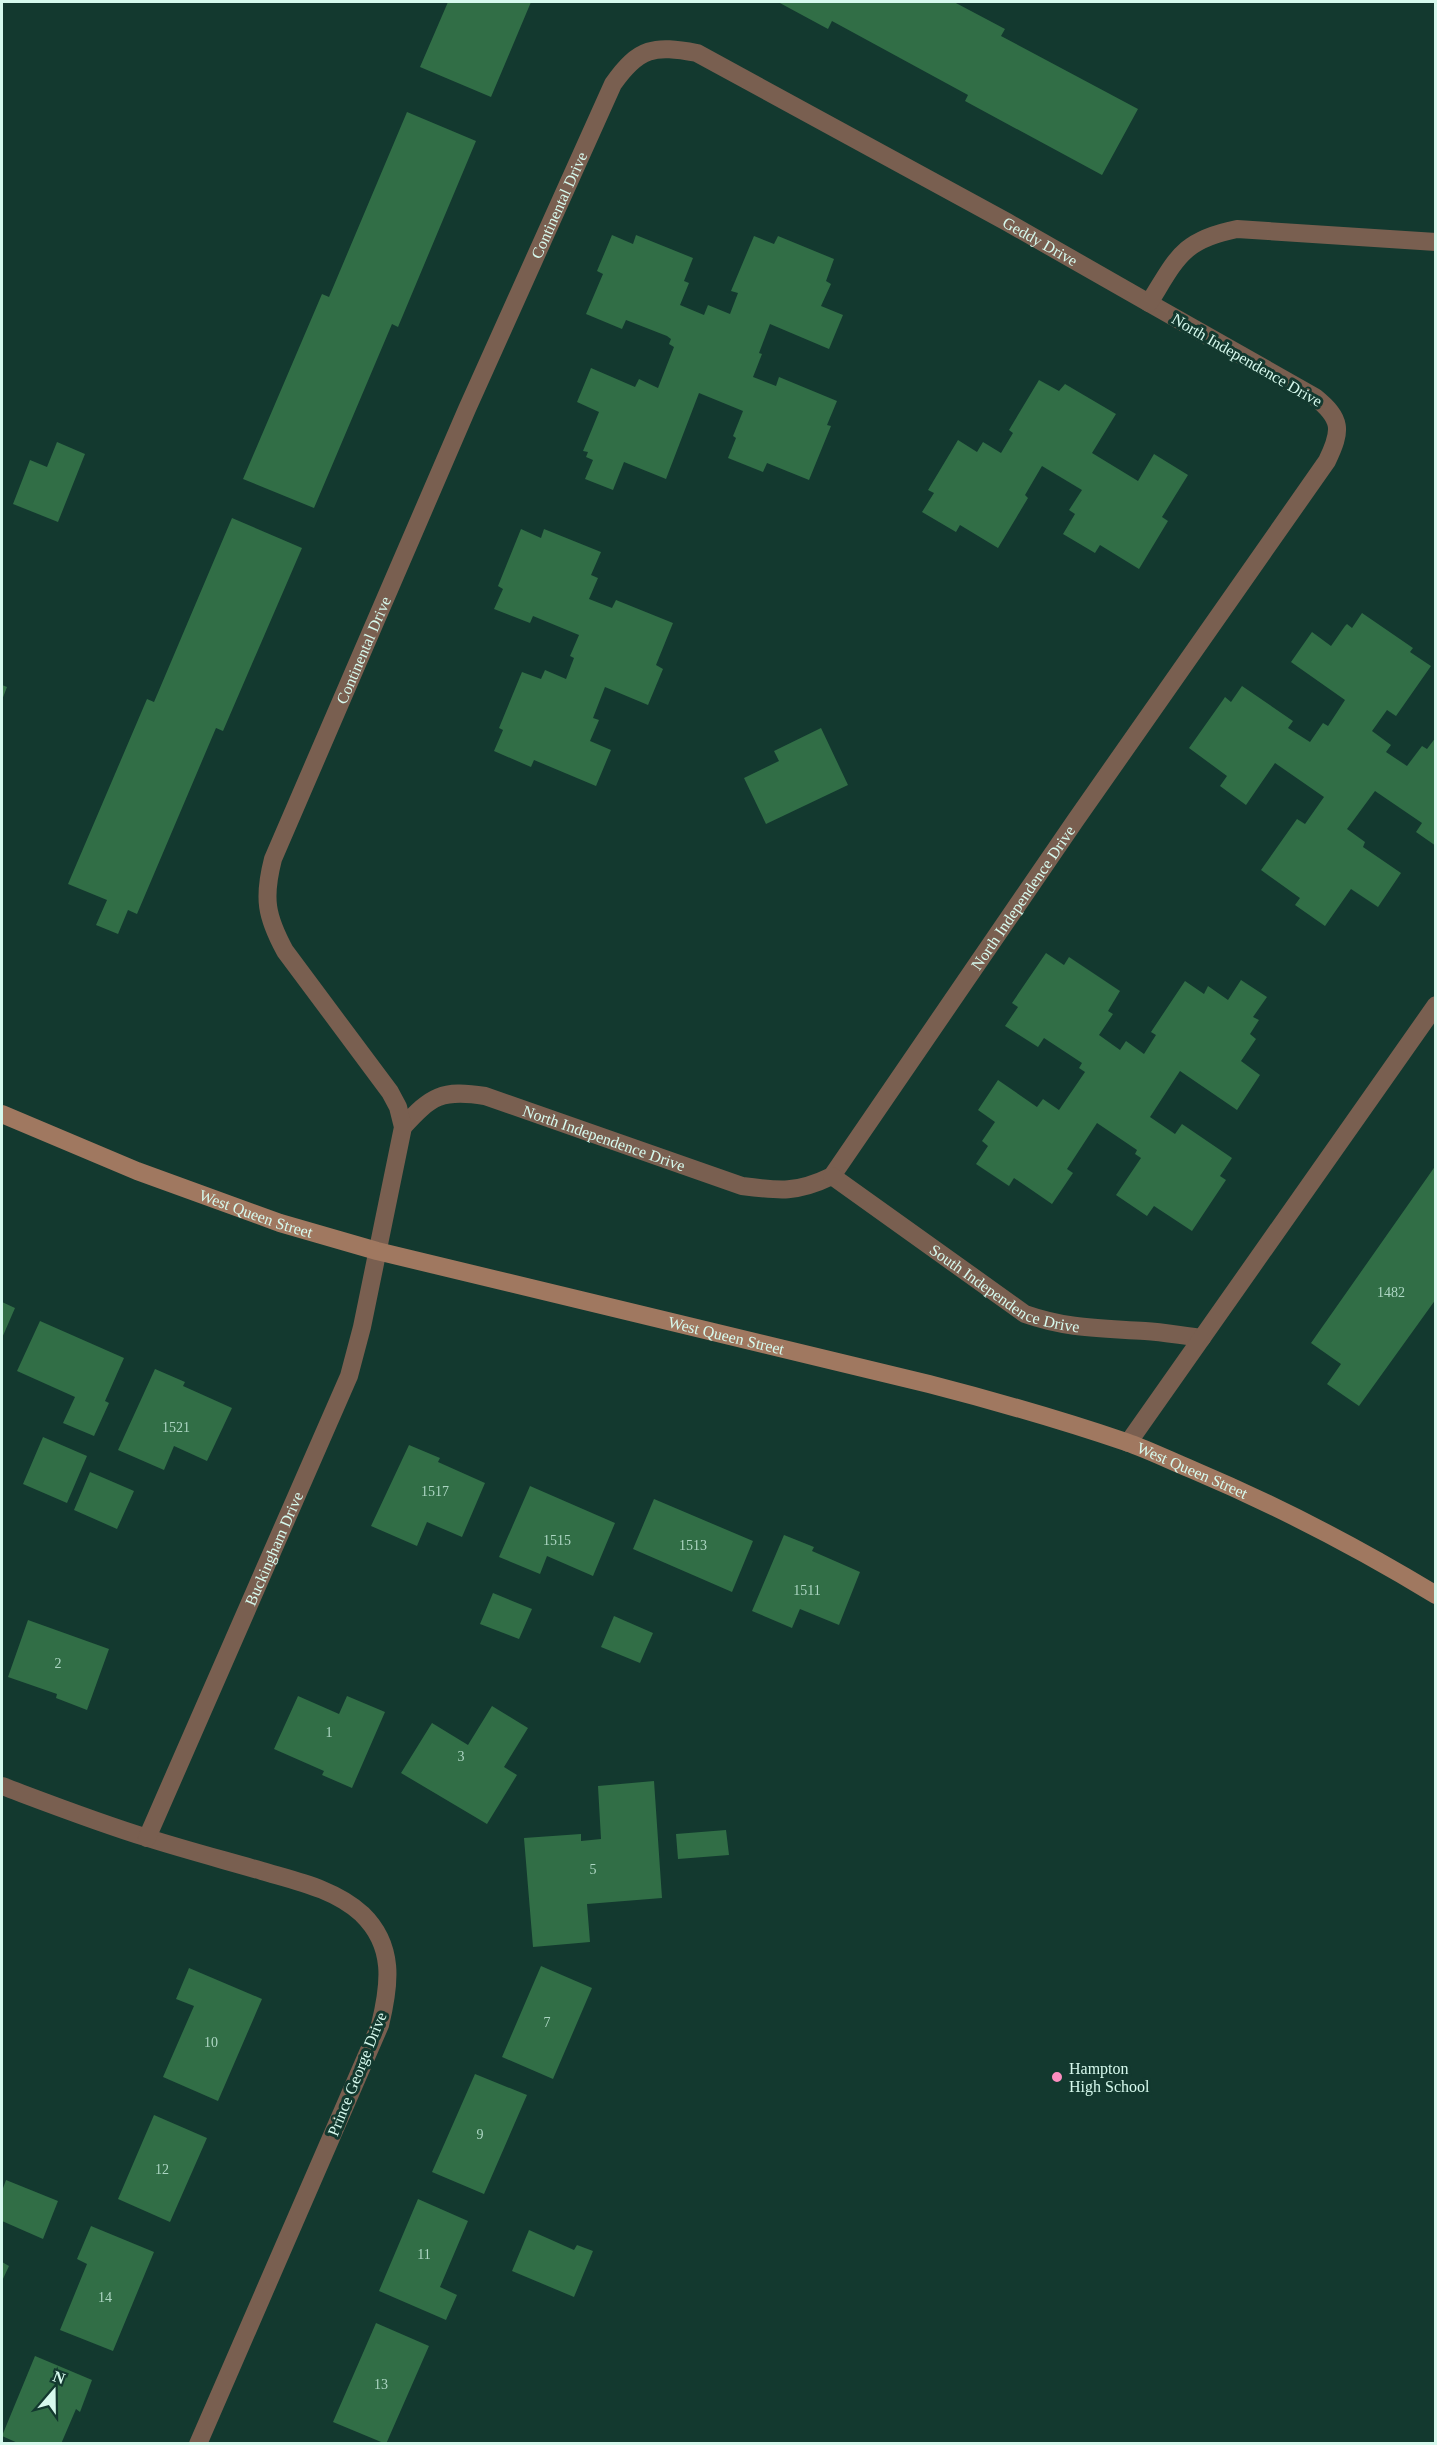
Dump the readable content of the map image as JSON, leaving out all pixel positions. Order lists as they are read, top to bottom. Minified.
{"streets":{"main road":["West Queen Street"],"street":["Continental Drive","Geddy Drive","North Independence Drive","South Independence Drive","Buckingham Drive","Prince George Drive"]},"crossings":[["Continental Drive","Geddy Drive"],["Continental Drive","North Independence Drive"],["Geddy Drive","North Independence Drive"],["North Independence Drive","South Independence Drive"],["West Queen Street","Buckingham Drive"],["Buckingham Drive","Prince George Drive"]],"places":["Hampton High School"],"house_numbers":["1482","1521","1517","1515","1513","1511","2","1","3","5","7","10","9","12","11","14","13"],"north":"top"}
